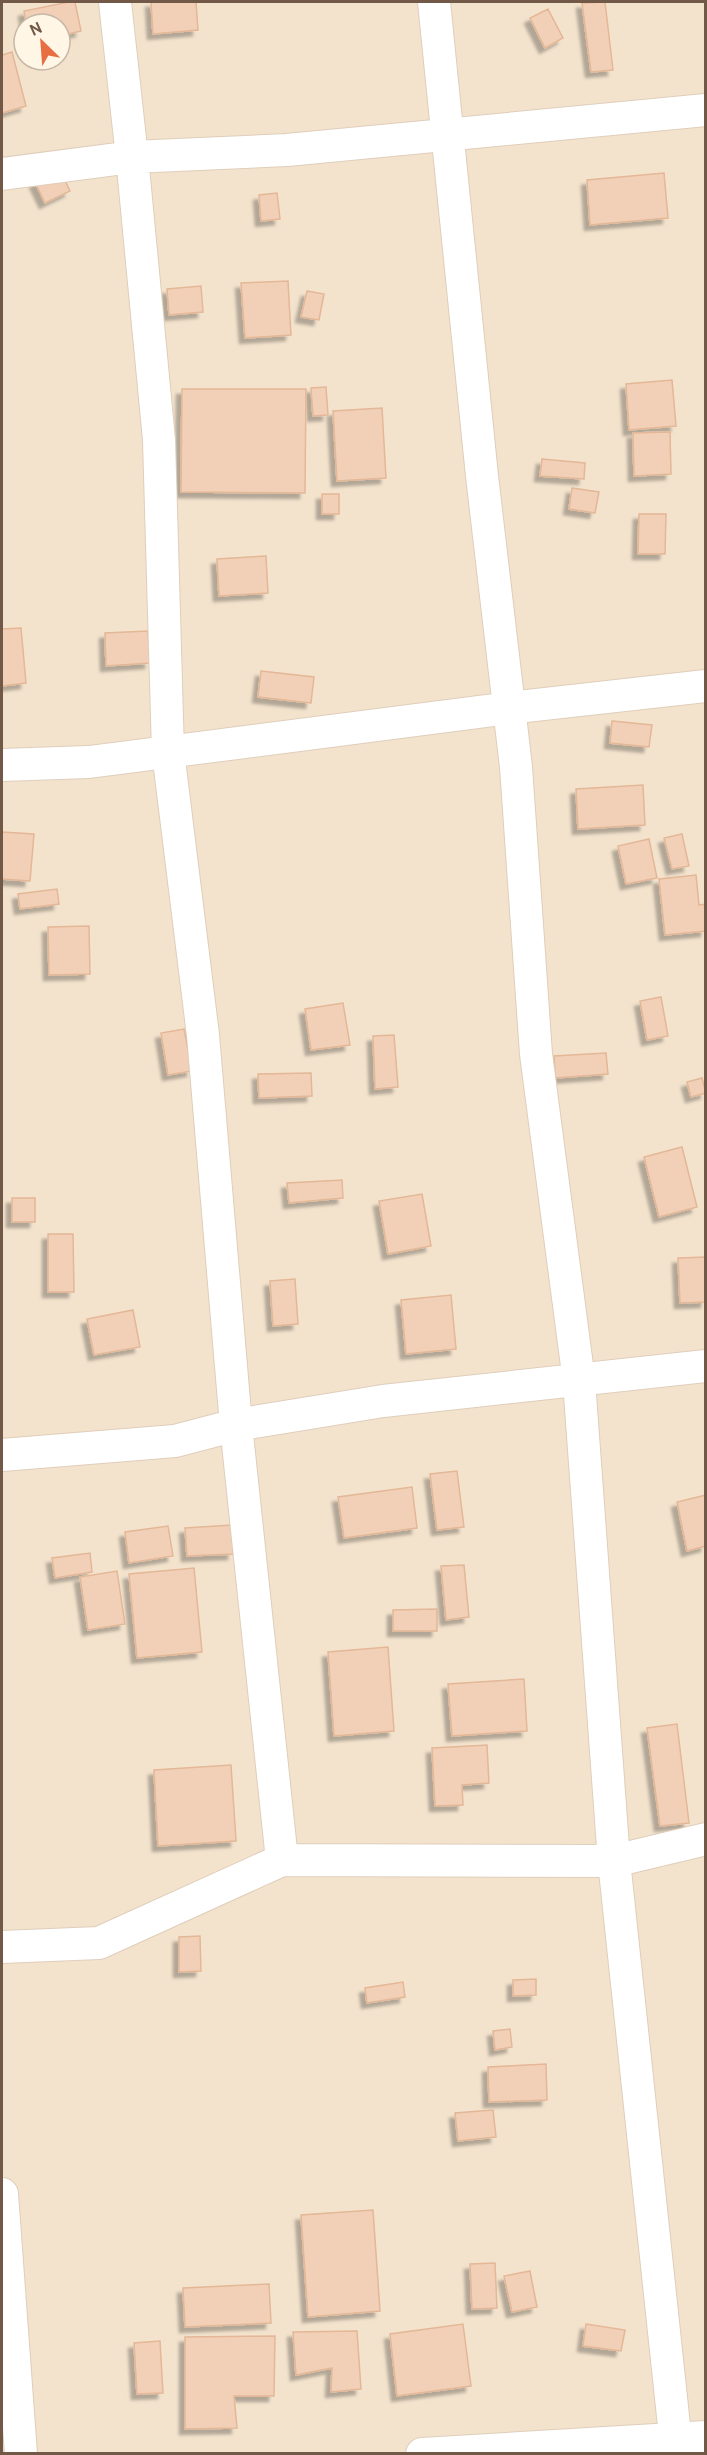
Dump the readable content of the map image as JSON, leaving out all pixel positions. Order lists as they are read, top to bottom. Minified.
{"north":"top left"}
